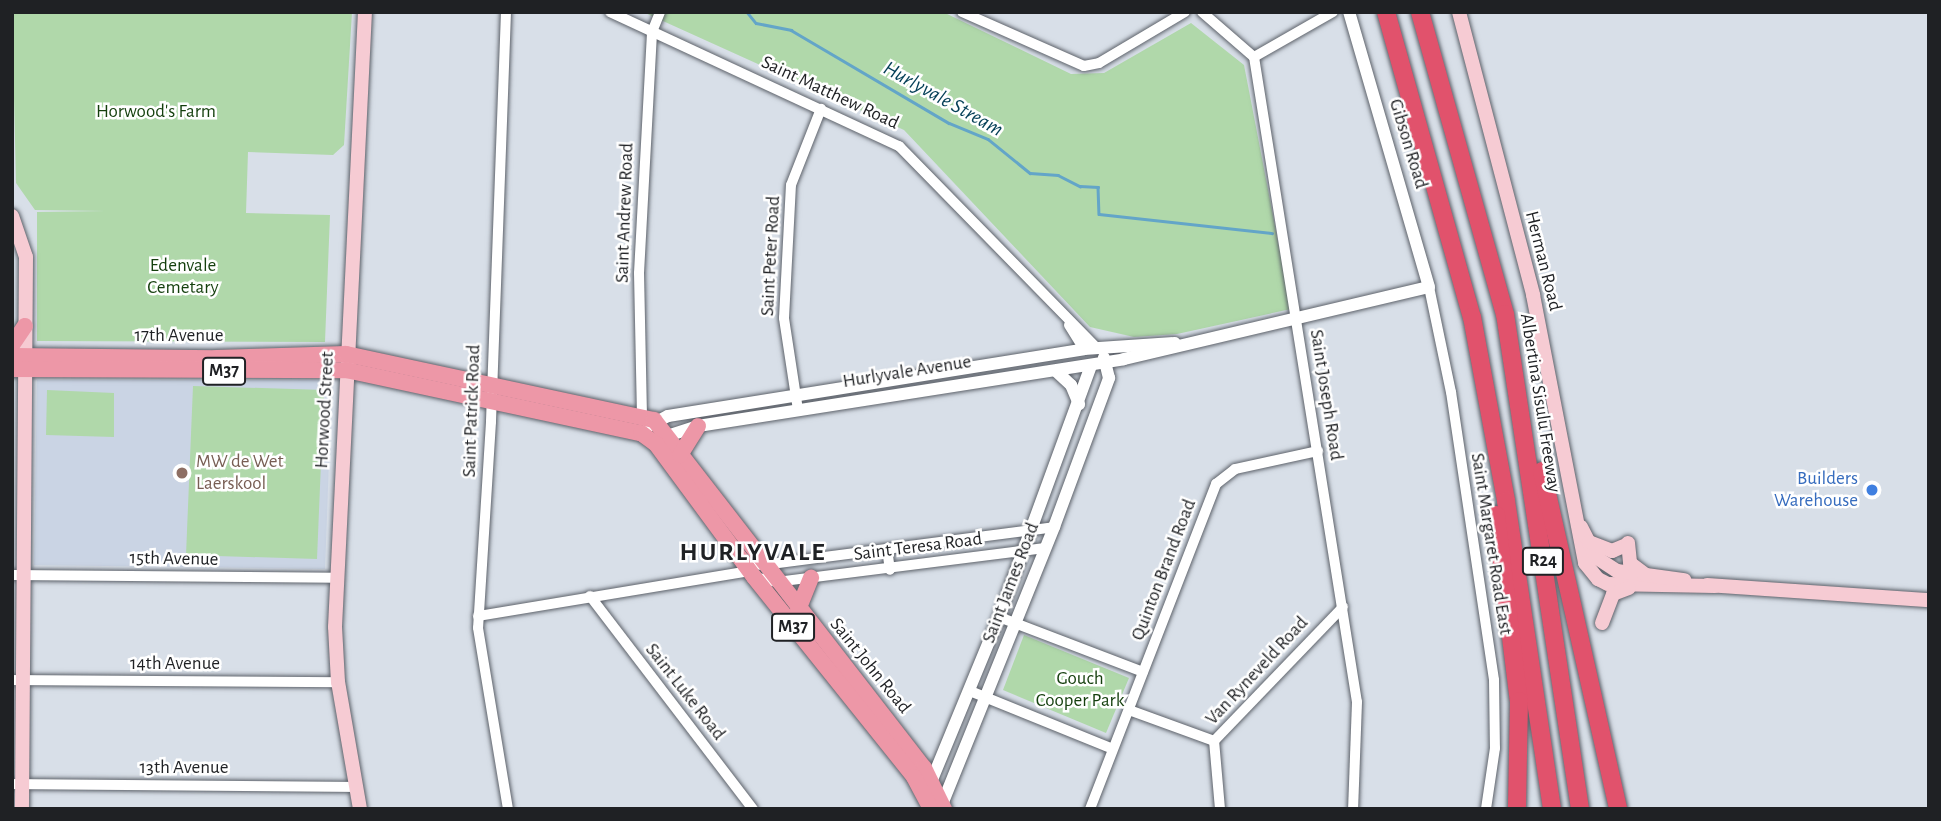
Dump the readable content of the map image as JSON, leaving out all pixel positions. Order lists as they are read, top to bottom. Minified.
{"streets":{"highway":["Albertina Sisulu Freeway","R24"],"main road":["Herman Road","17th Avenue","M37","Hurlyvale Avenue","Horwood Street","Saint John Road"],"street":["Saint Matthew Road","Gibson Road","Saint Andrew Road","Saint Peter Road","Saint Joseph Road","Saint Patrick Road","Saint Margaret Road East","Saint Teresa Road","15th Avenue","Quinton Brand Road","Saint James Road","14th Avenue","Van Ryneveld Road","Saint Luke Road","13th Avenue"]},"crossings":[["Saint Matthew Road","Saint Andrew Road"],["Saint Matthew Road","Saint Peter Road"],["Saint Matthew Road","Hurlyvale Avenue"],["Saint Matthew Road","Saint James Road"],["Gibson Road","Hurlyvale Avenue"],["Gibson Road","Saint Margaret Road East"],["Saint Andrew Road","Hurlyvale Avenue"],["Saint Andrew Road","Saint John Road"],["Saint Peter Road","Hurlyvale Avenue"],["17th Avenue","Hurlyvale Avenue"],["17th Avenue","Horwood Street"],["Hurlyvale Avenue","Saint Joseph Road"],["Hurlyvale Avenue","Horwood Street"],["Hurlyvale Avenue","Saint Patrick Road"],["Hurlyvale Avenue","Saint Margaret Road East"],["Hurlyvale Avenue","Saint James Road"],["Hurlyvale Avenue","Saint John Road"],["Saint Joseph Road","Quinton Brand Road"],["Saint Joseph Road","Van Ryneveld Road"],["Horwood Street","15th Avenue"],["Horwood Street","14th Avenue"],["Horwood Street","13th Avenue"],["Saint Patrick Road","Saint Teresa Road"],["Saint Teresa Road","Saint James Road"],["Saint Teresa Road","Saint John Road"],["Saint Teresa Road","Saint Luke Road"],["Saint James Road","Saint John Road"]],"districts":["HURLYVALE"],"water":["Hurlyvale Stream"],"parks":["Horwood's Farm","Edenvale Cemetary","Gouch Cooper Park"],"places":["MW de Wet Laerskool","Builders Warehouse"]}
